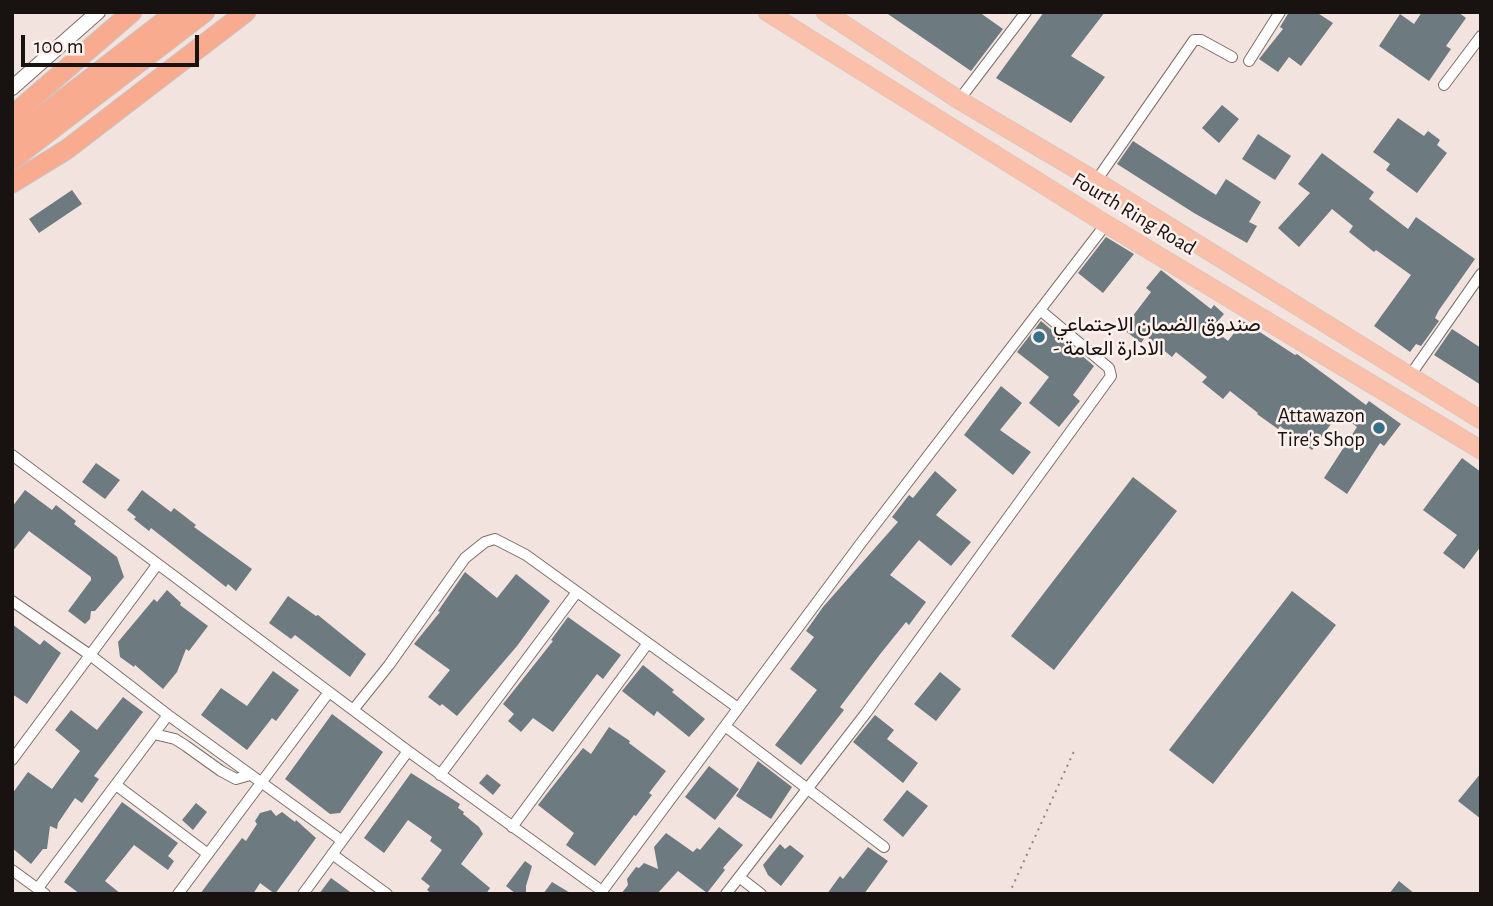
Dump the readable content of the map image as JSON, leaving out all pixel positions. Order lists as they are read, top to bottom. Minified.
{"streets":{"main road":["Fourth Ring Road"]},"places":["صندوق الضمان الاجتماعي - الادارة العامة","Attawazon Tire's Shop"],"scale_bar":"100 m"}
